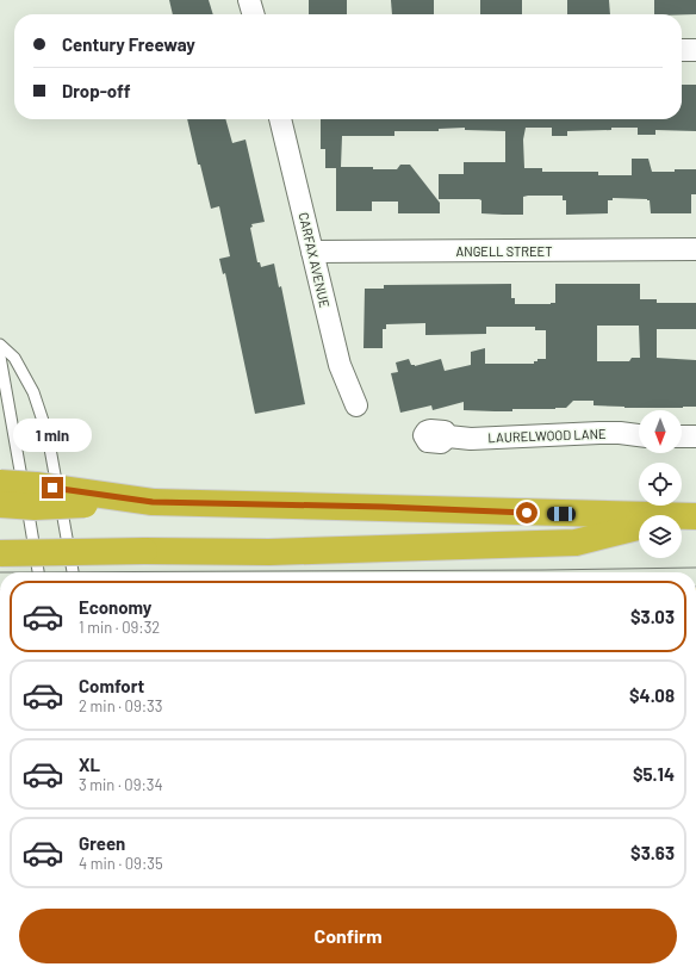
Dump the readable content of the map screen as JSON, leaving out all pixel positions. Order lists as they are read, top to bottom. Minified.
{"streets":{"street":["ANGELL STREET","CARFAX AVENUE","LAURELWOOD LANE"]},"crossings":[["ANGELL STREET","CARFAX AVENUE"]],"north":"bottom","page":{"banner":["Century Freeway","Drop-off"],"bubble":"1 min","list":[{"name":"Economy","note":"1 min · 09:32","value":"$3.03"},{"name":"Comfort","note":"2 min · 09:33","value":"$4.08"},{"name":"XL","note":"3 min · 09:34","value":"$5.14"},{"name":"Green","note":"4 min · 09:35","value":"$3.63"}],"buttons":"Confirm"}}
